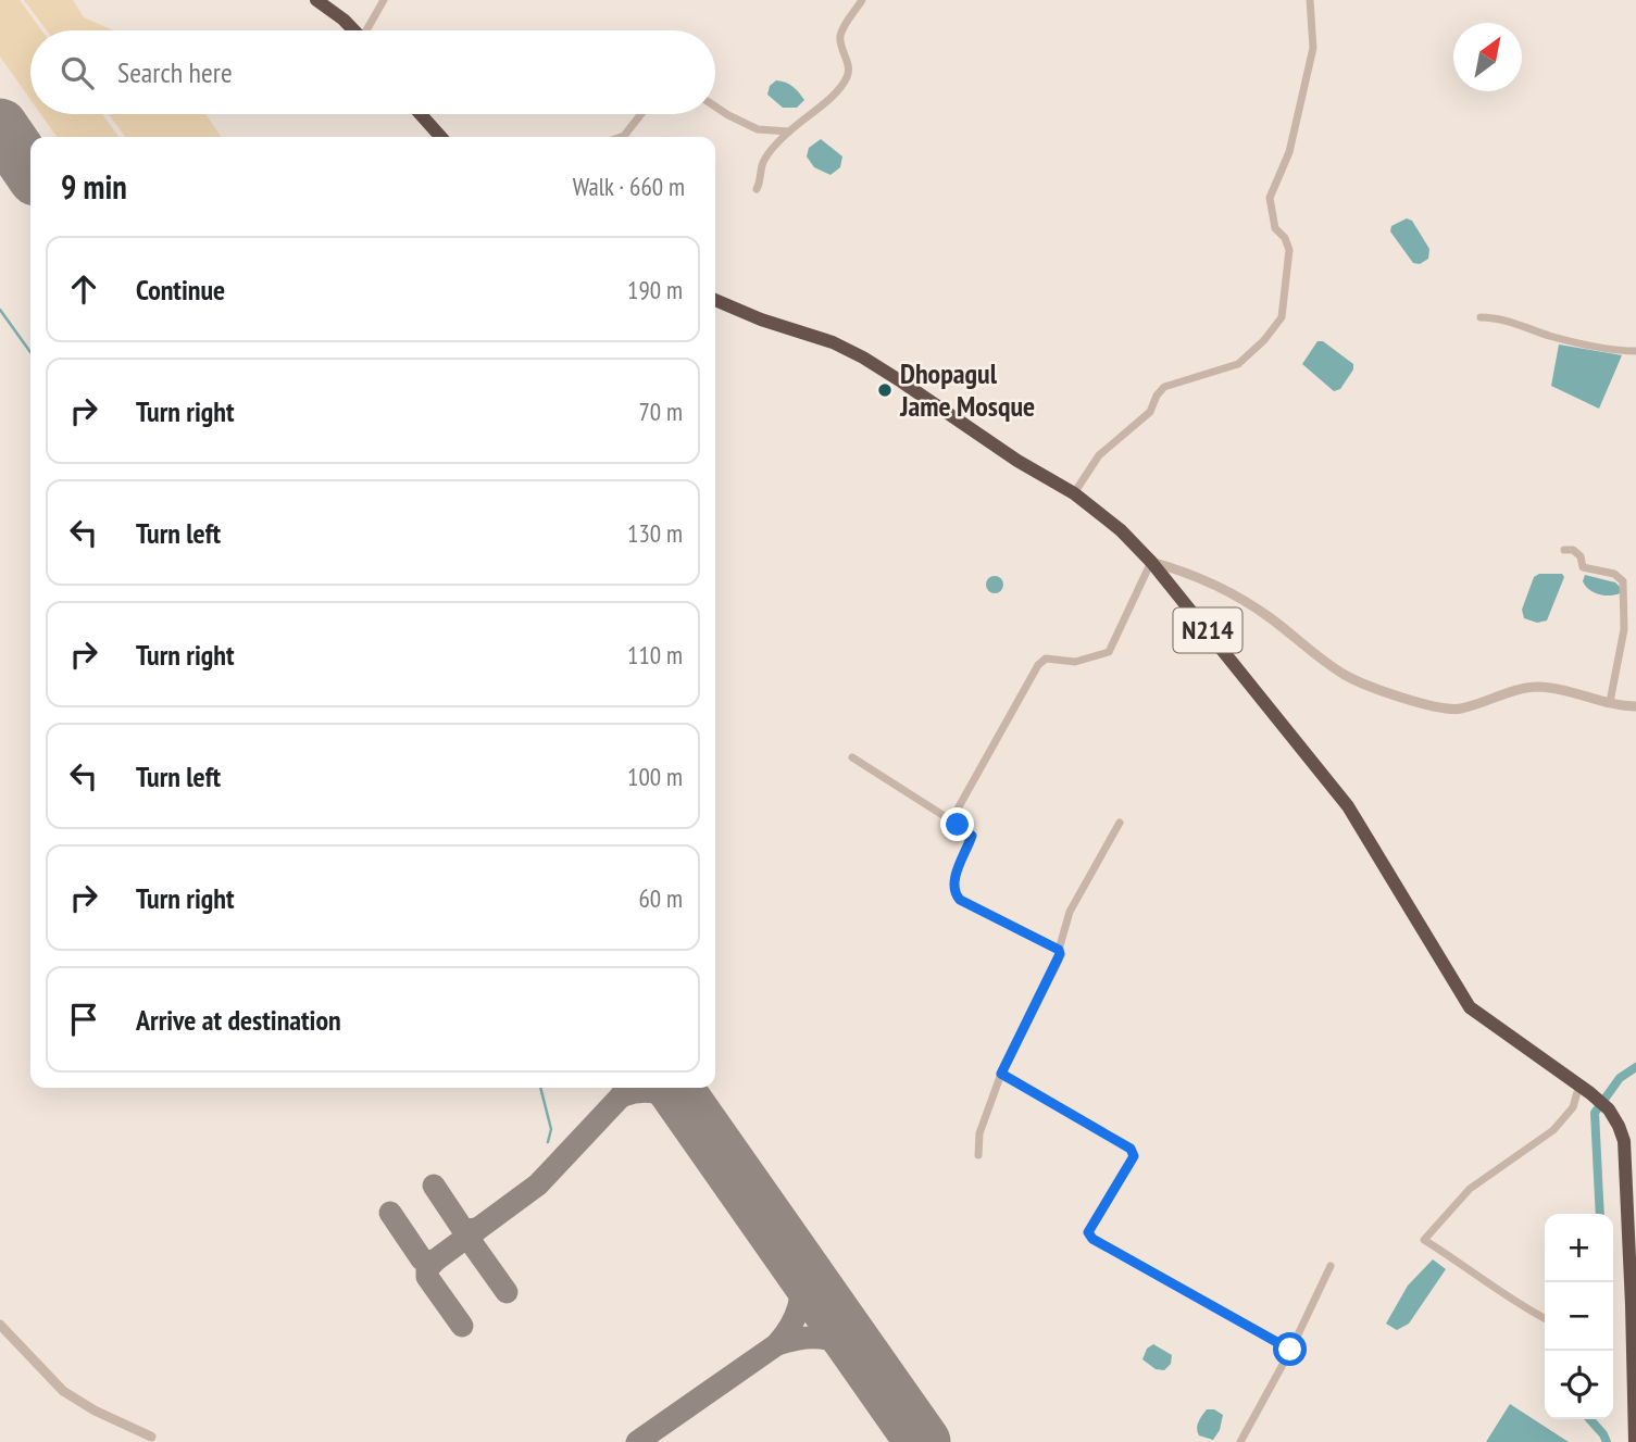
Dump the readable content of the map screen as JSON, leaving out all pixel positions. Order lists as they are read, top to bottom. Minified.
{"streets":{"highway":["N214"]},"places":["Dhopagul Jame Mosque"],"north":"top right","page":{"search":"Search here","heading":["9 min","Walk · 660 m"],"list":[["Continue","190 m"],["Turn right","70 m"],["Turn left","130 m"],["Turn right","110 m"],["Turn left","100 m"],["Turn right","60 m"],"Arrive at destination"],"map_buttons":["+","−"]}}
